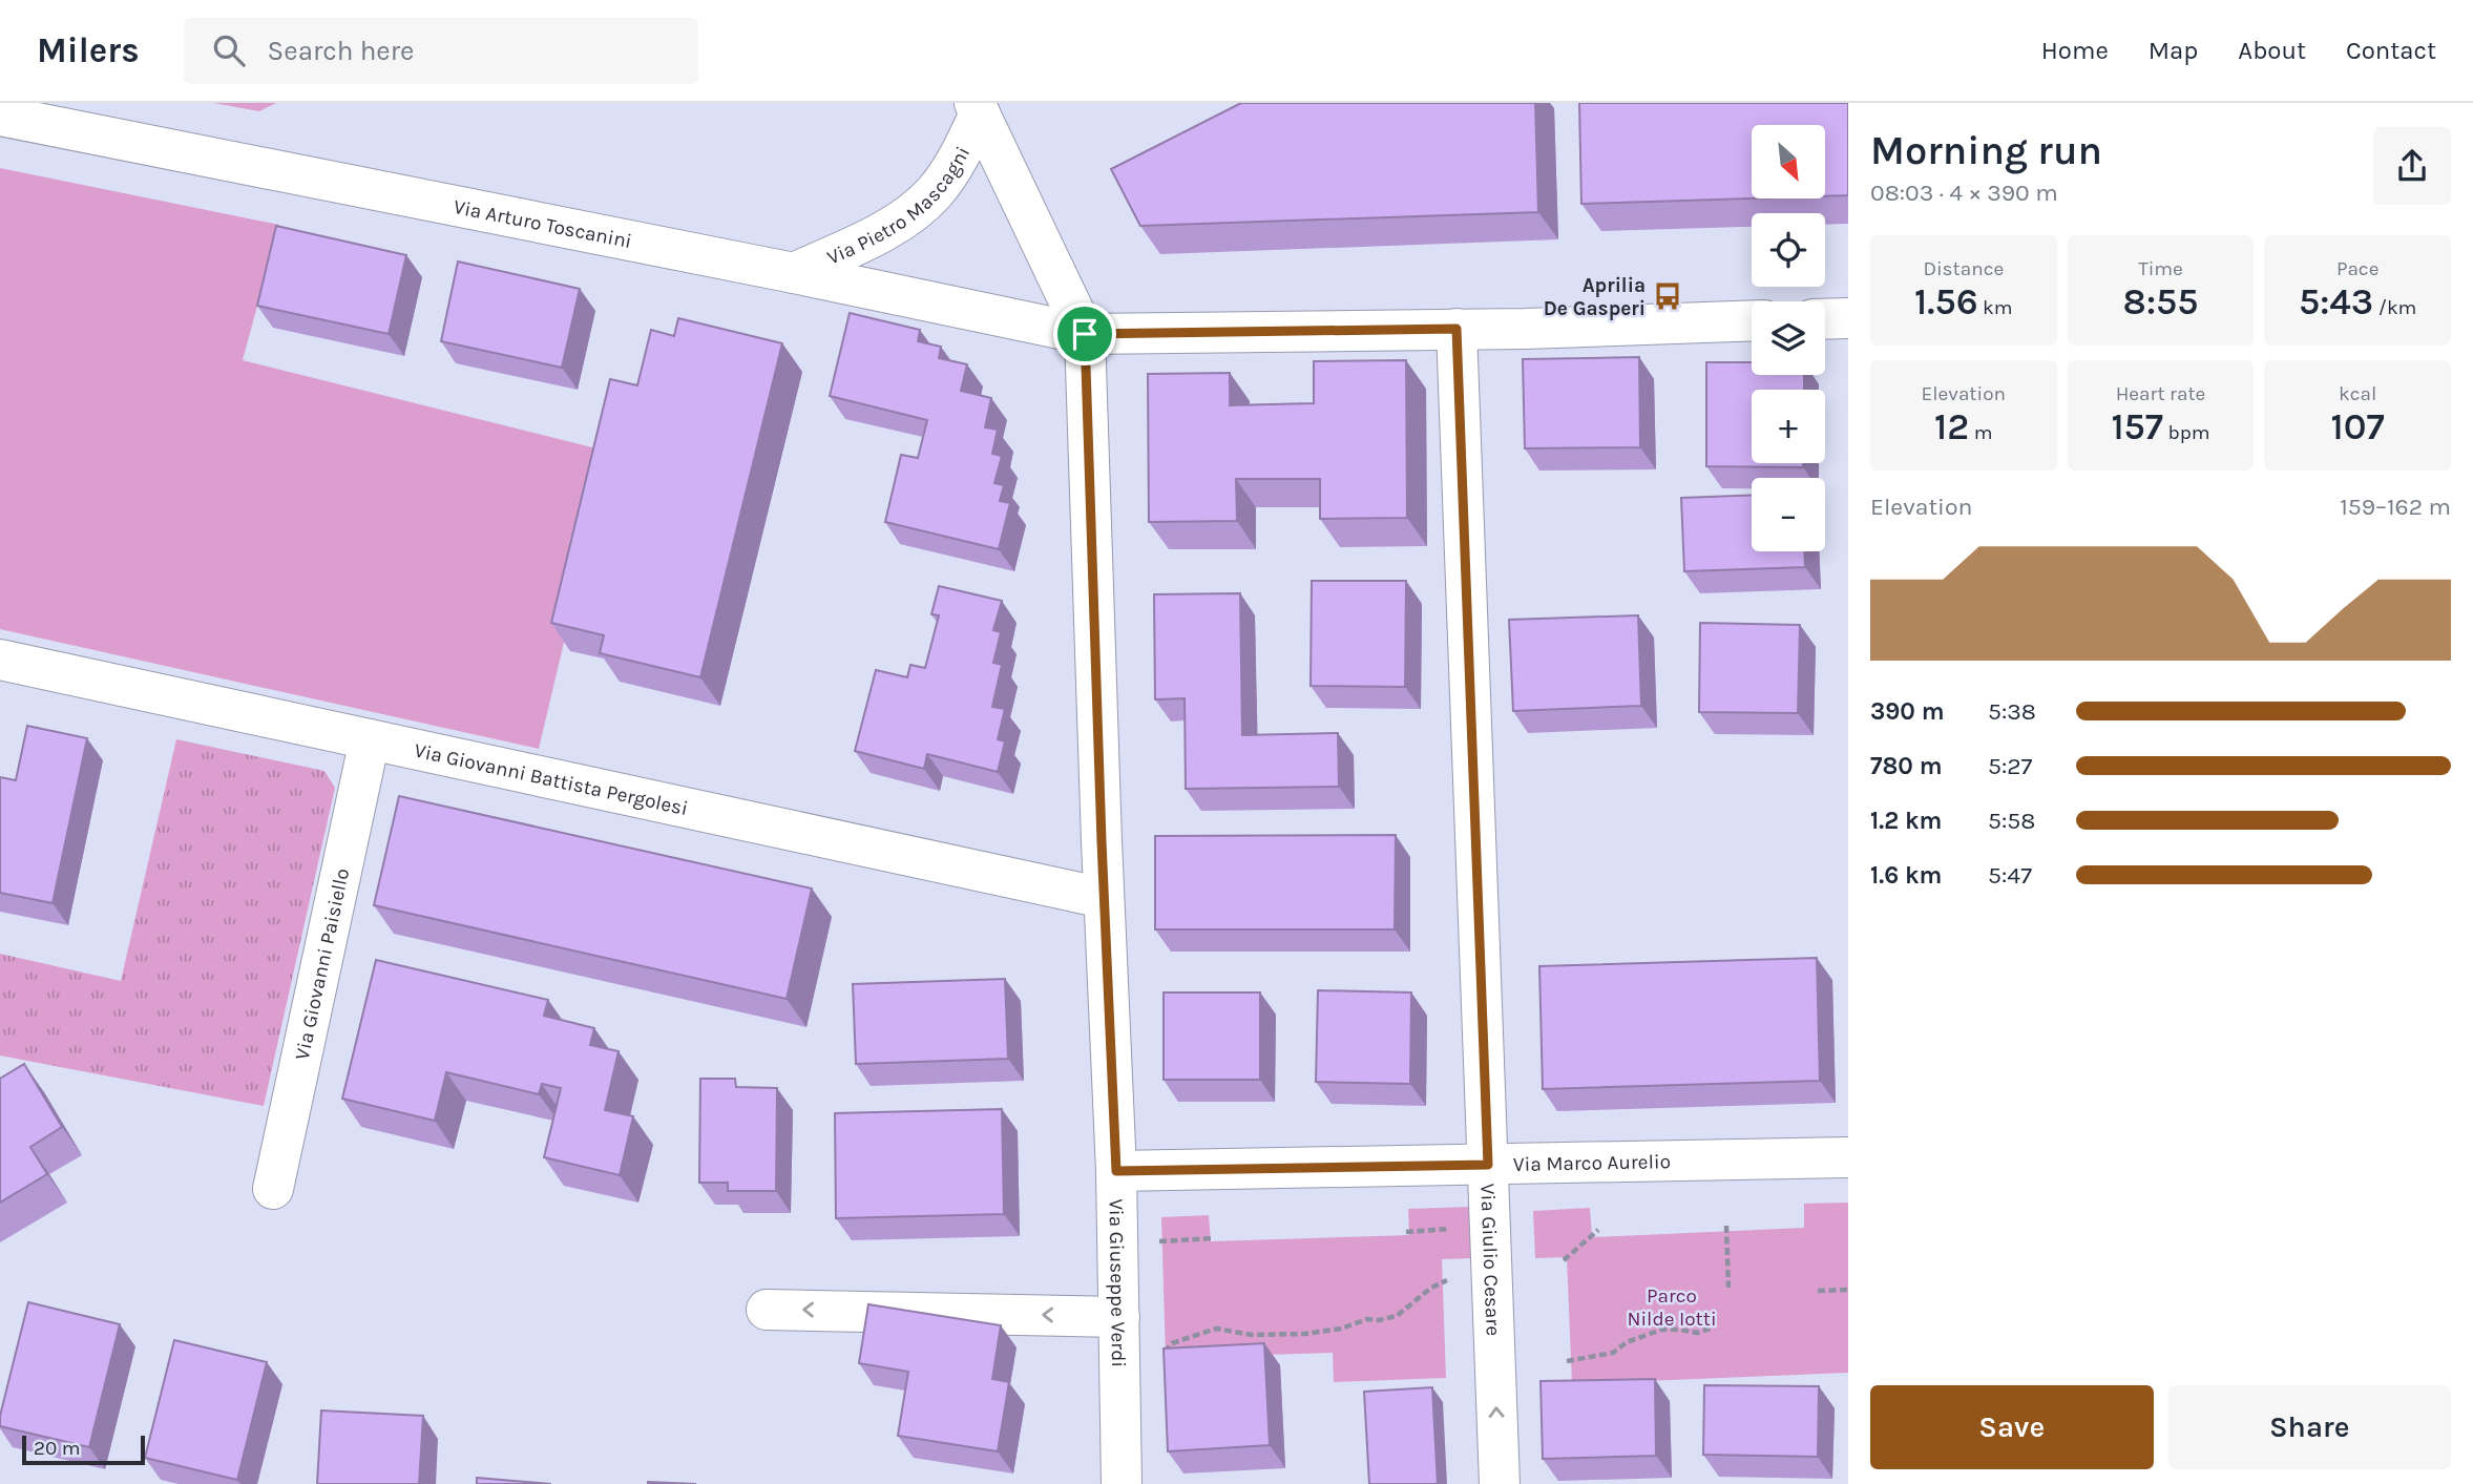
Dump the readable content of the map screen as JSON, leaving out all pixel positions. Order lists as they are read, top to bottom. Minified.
{"streets":{"street":["Via Pietro Mascagni","Via Arturo Toscanini","Via Giovanni Battista Pergolesi","Via Giovanni Paisiello","Via Marco Aurelio","Via Giulio Cesare","Via Giuseppe Verdi"]},"crossings":[["Via Pietro Mascagni","Via Arturo Toscanini"],["Via Pietro Mascagni","Via Giuseppe Verdi"],["Via Arturo Toscanini","Via Giulio Cesare"],["Via Arturo Toscanini","Via Giuseppe Verdi"],["Via Giovanni Battista Pergolesi","Via Giovanni Paisiello"],["Via Giovanni Battista Pergolesi","Via Giuseppe Verdi"],["Via Marco Aurelio","Via Giulio Cesare"],["Via Marco Aurelio","Via Giuseppe Verdi"]],"parks":["Parco Nilde Iotti"],"places":{"bus stop":["Aprilia De Gasperi"]},"scale_bar":"20 m","north":"bottom right","page":{"header":"Milers","search":"Search here","nav":["Home","Map","About","Contact"],"heading":["Morning run","08:03 · 4 × 390 m"],"map_buttons":["+","−"],"stats":[["Distance","1.56 km"],["Time","8:55"],["Pace","5:43 /km"],["Elevation","12 m"],["Heart rate","157 bpm"],["kcal","107"]],"chart":["Elevation","159–162 m"],"list":[{"name":"390 m","note":"5:38"},{"name":"780 m","note":"5:27"},{"name":"1.2 km","note":"5:58"},{"name":"1.6 km","note":"5:47"}],"buttons":["Save","Share"],"scale":"20 m"}}
